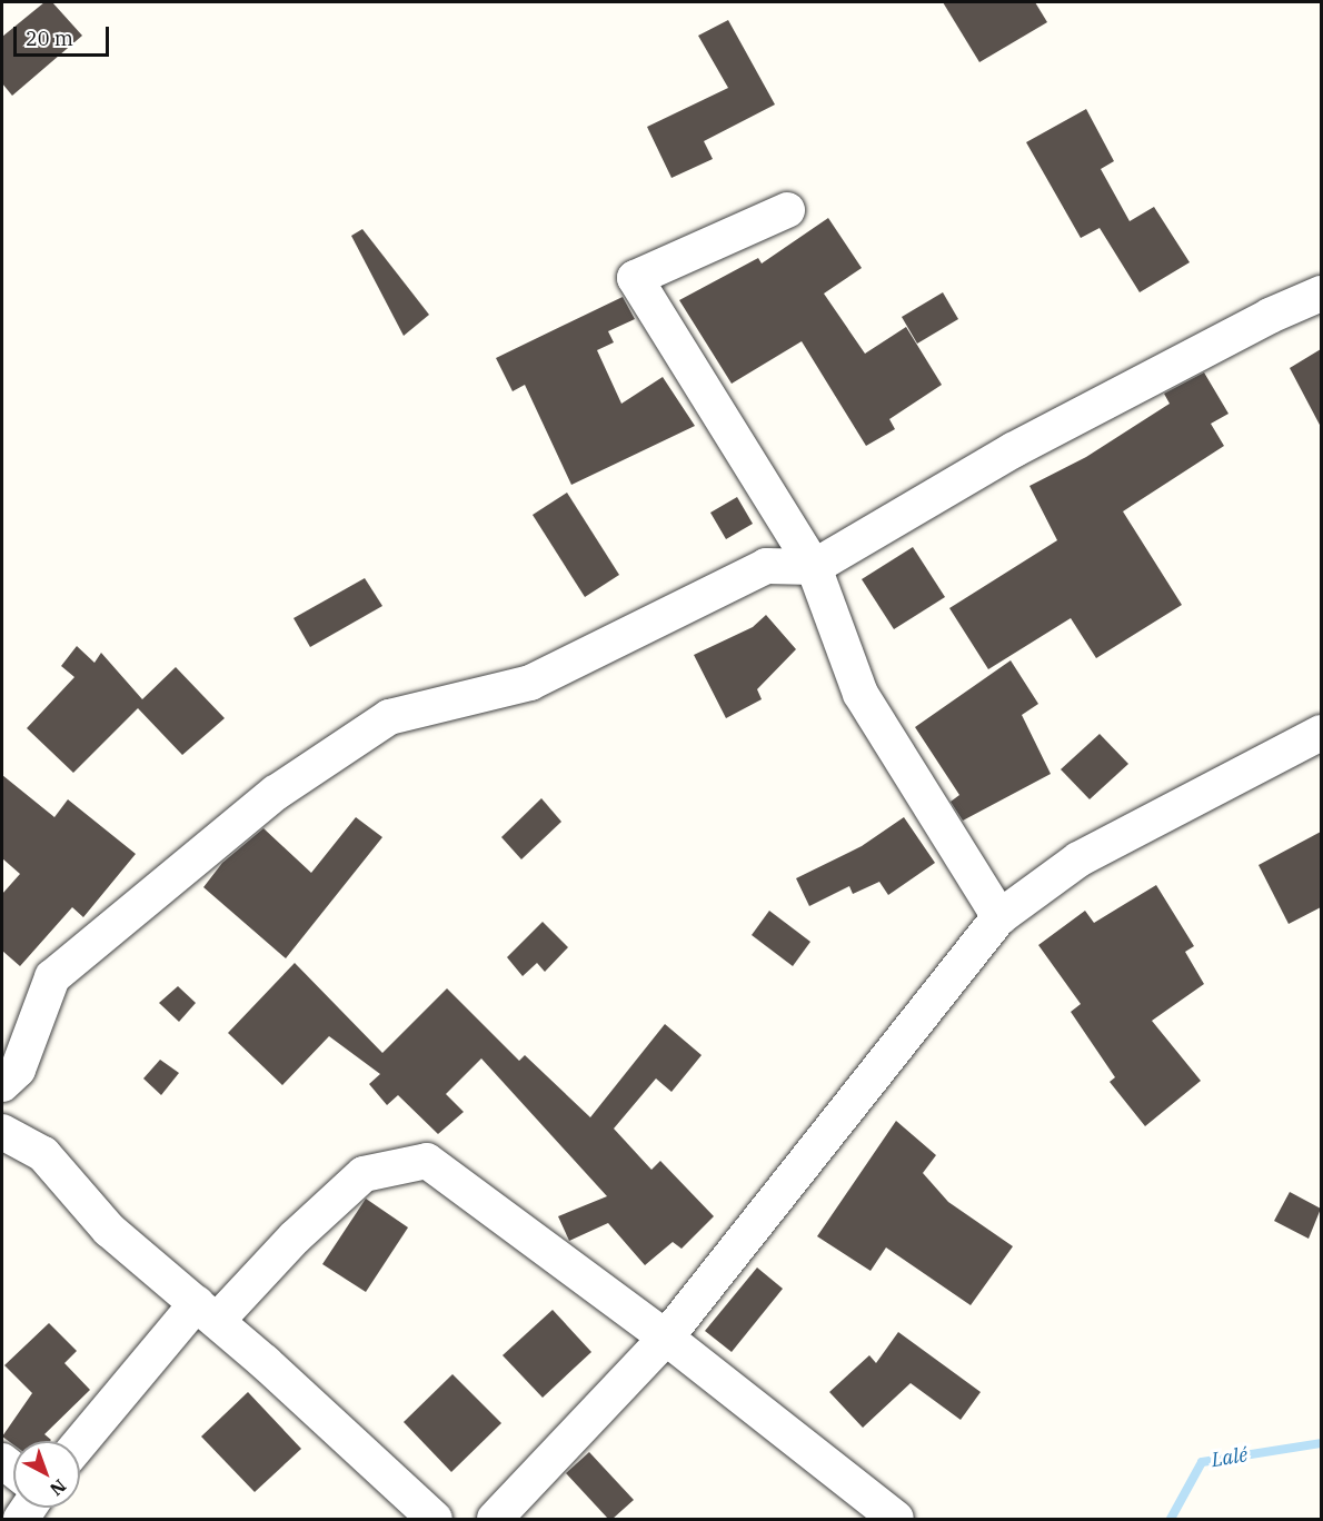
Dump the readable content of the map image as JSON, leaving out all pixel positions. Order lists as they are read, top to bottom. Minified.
{"water":["Lalé"],"scale_bar":"20 m","north":"bottom right"}
